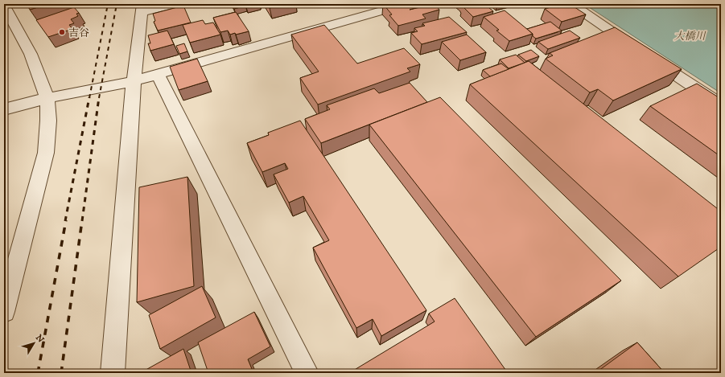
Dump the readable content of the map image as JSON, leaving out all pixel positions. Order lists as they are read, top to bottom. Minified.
{"water":["大橋川"],"places":["吉谷"],"north":"top right"}
